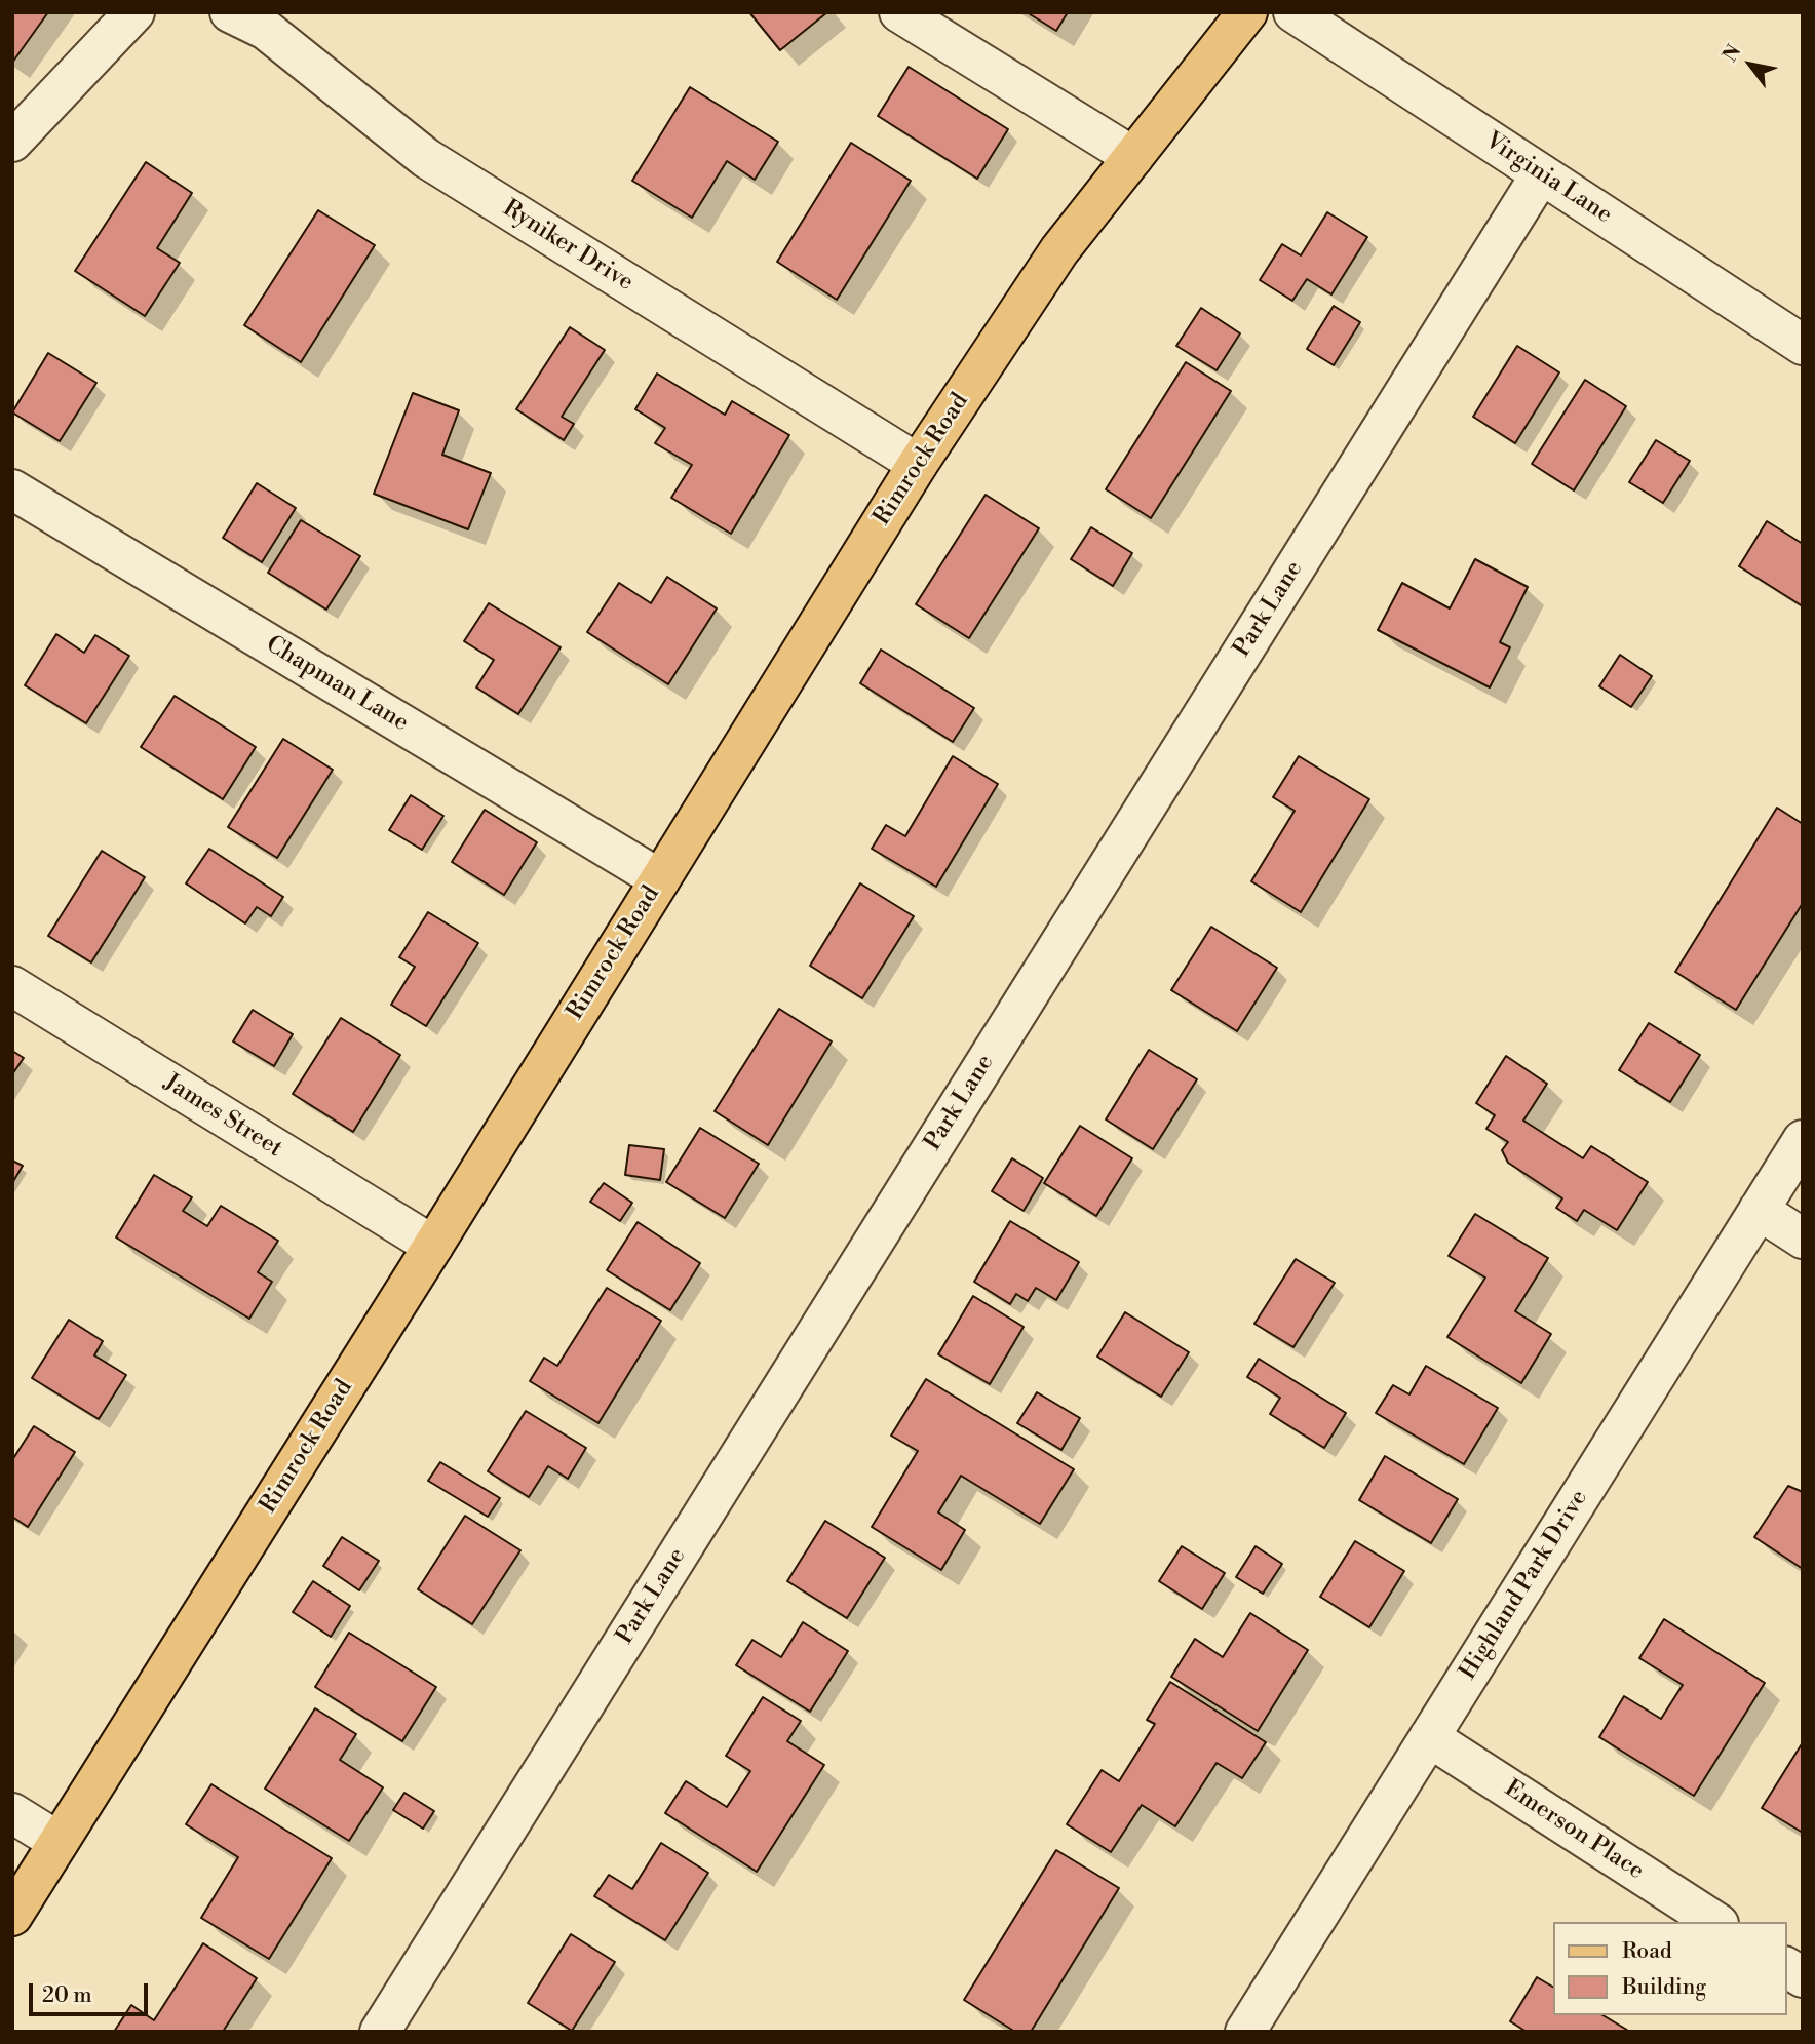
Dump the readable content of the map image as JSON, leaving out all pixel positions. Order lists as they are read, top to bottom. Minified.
{"streets":{"main road":["Rimrock Road"],"street":["Virginia Lane","Ryniker Drive","Park Lane","Chapman Lane","James Street","Highland Park Drive","Emerson Place"]},"crossings":[["Virginia Lane","Park Lane"],["Ryniker Drive","Rimrock Road"],["Rimrock Road","Chapman Lane"],["Rimrock Road","James Street"],["Highland Park Drive","Emerson Place"]],"legend":["Road","Building"],"scale_bar":"20 m","north":"top left"}
